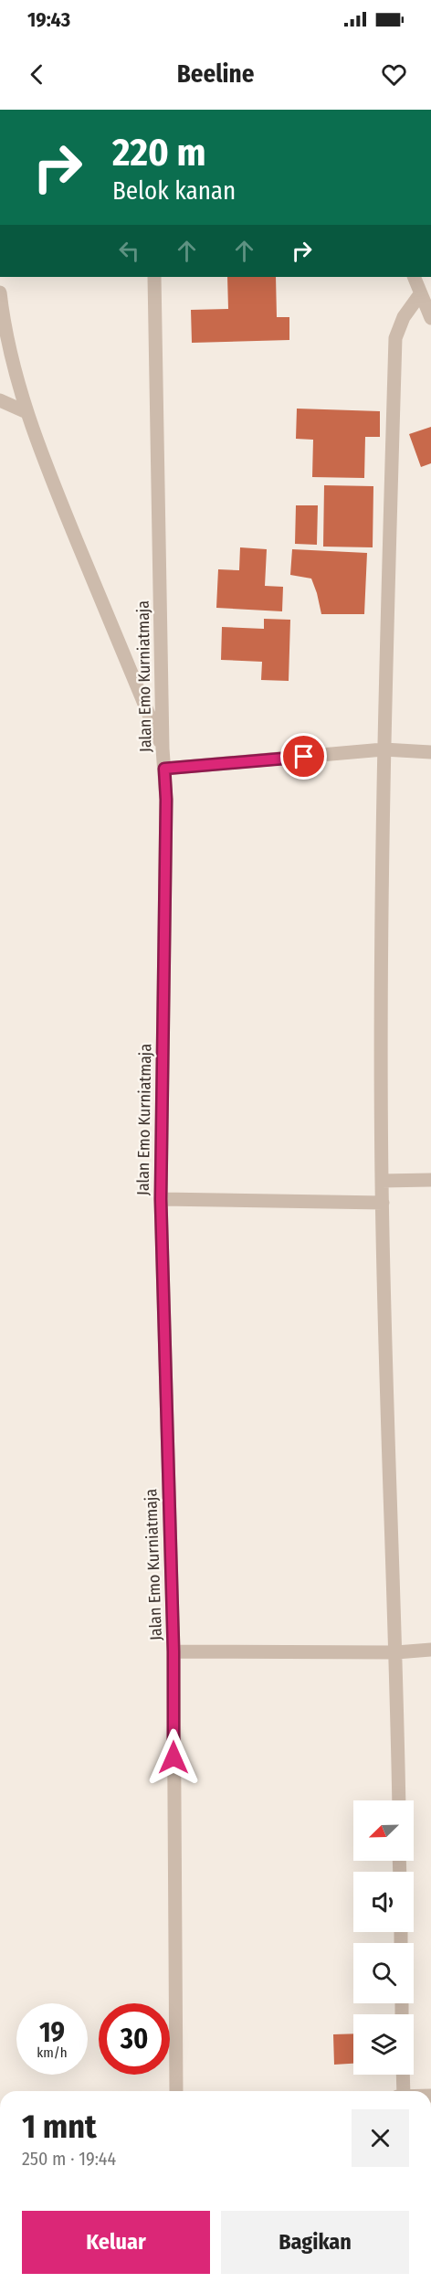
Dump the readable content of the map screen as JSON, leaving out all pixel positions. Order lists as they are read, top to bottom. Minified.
{"streets":{"street":["Jalan Emo Kurniatmaja"]},"north":"bottom left","page":{"status":"19:43","header":"Beeline","turn":["220 m","Belok kanan"],"speed":"19 km/h","limit":"30","heading":["1 mnt","250 m · 19:44"],"buttons":["Keluar","Bagikan"]}}
